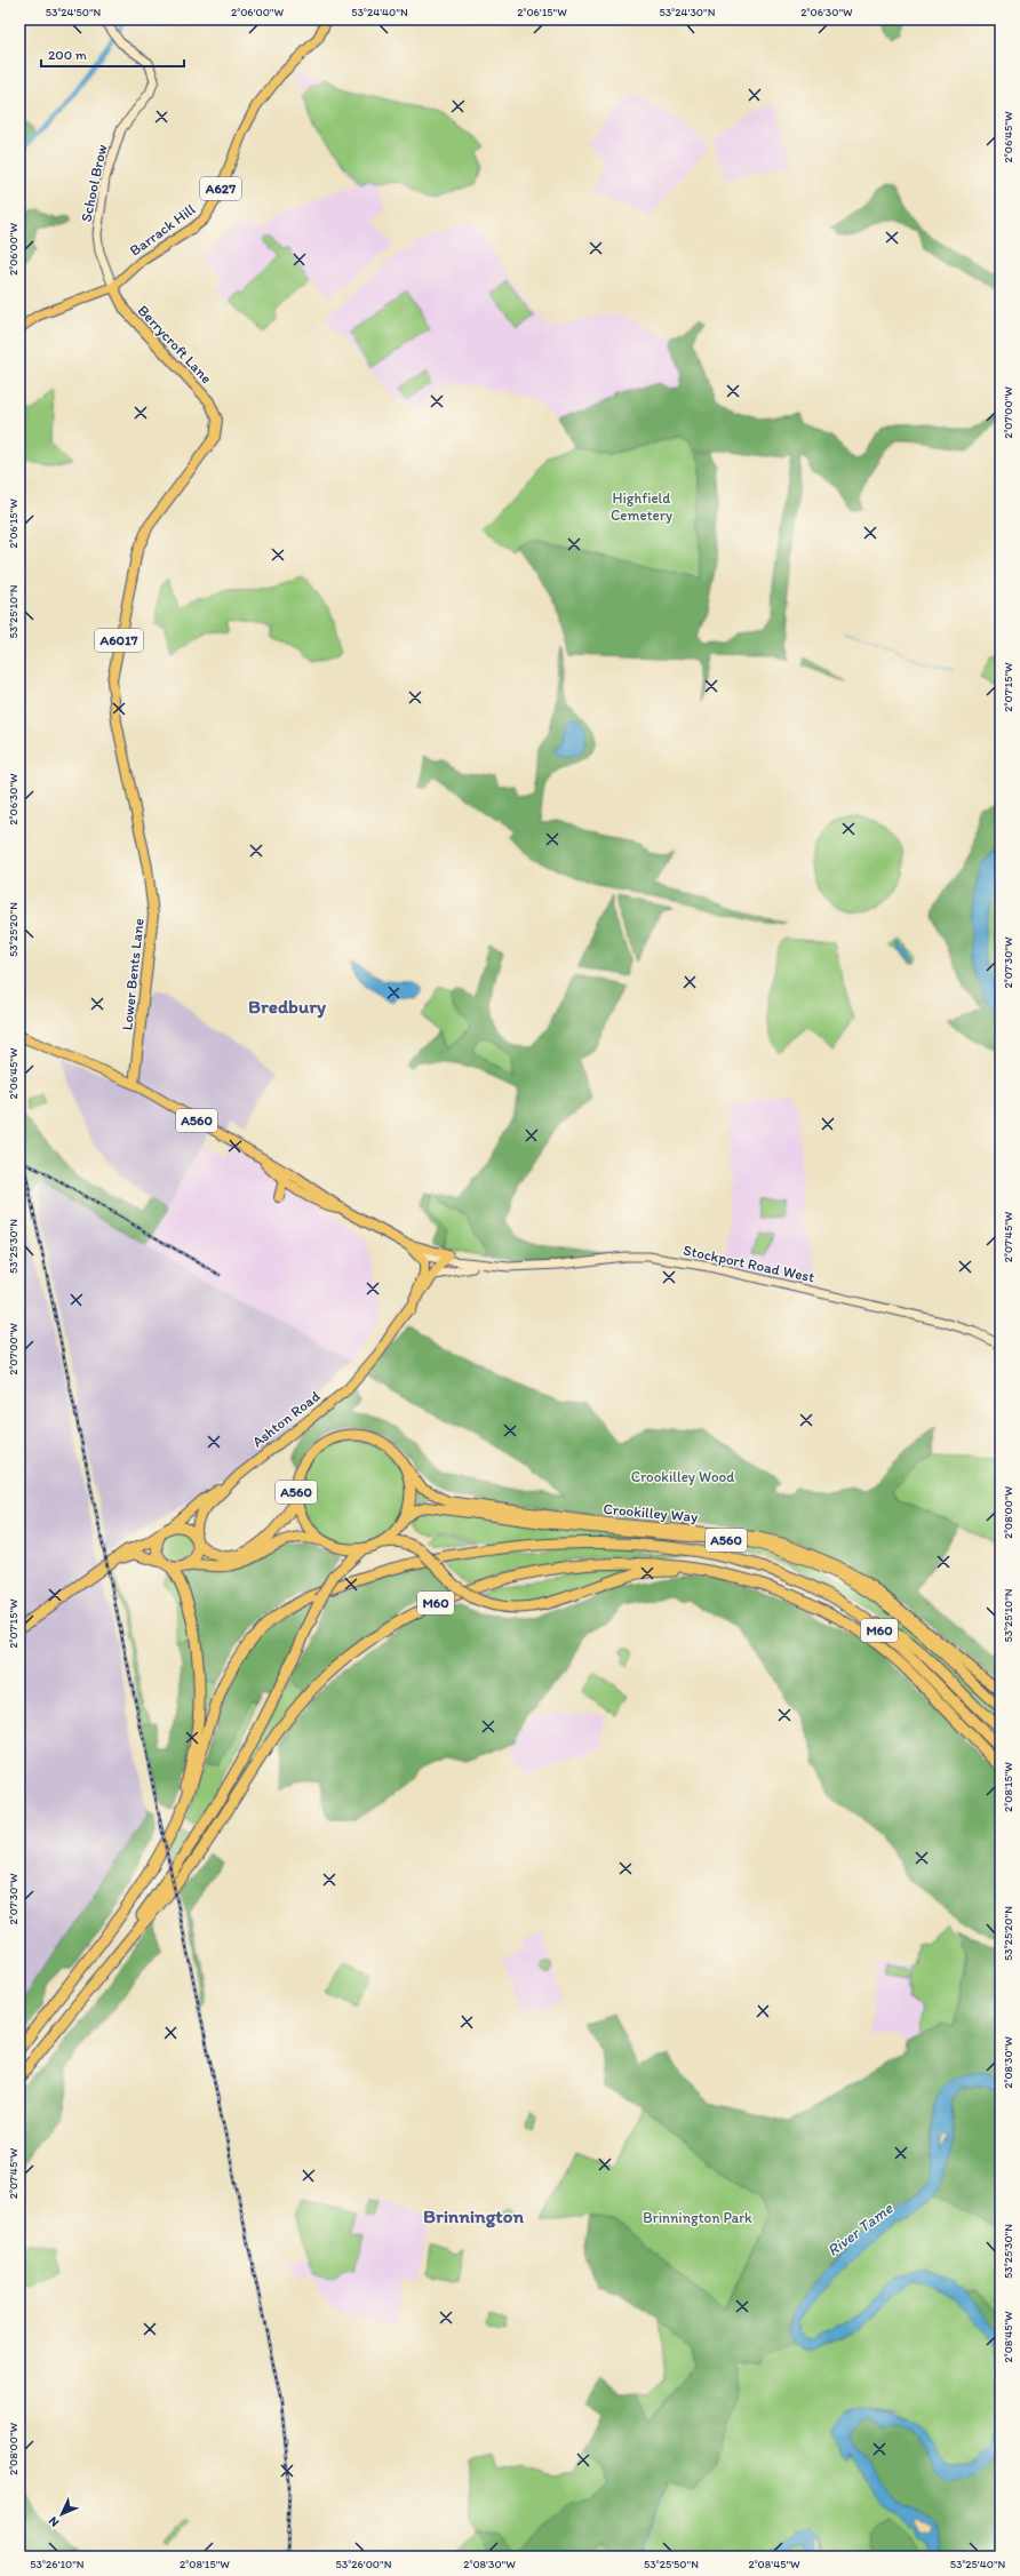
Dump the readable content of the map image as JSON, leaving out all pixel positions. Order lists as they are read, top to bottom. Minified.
{"streets":{"highway":["A560","M60"],"main road":["School Brow","A627","Barrack Hill","Berrycroft Lane","A6017","Lower Bents Lane","Stockport Road West","Ashton Road","Crookilley Way"]},"crossings":[["School Brow","A627"],["School Brow","Barrack Hill"],["School Brow","Berrycroft Lane"],["A627","Barrack Hill"],["A627","Berrycroft Lane"],["Barrack Hill","Berrycroft Lane"],["Berrycroft Lane","Lower Bents Lane"],["Lower Bents Lane","A560"],["Lower Bents Lane","Stockport Road West"],["A560","Stockport Road West"],["A560","Ashton Road"],["A560","Crookilley Way"],["A560","M60"],["Stockport Road West","Ashton Road"],["Ashton Road","M60"],["Crookilley Way","M60"]],"districts":["Bredbury","Brinnington"],"water":["River Tame"],"parks":["Highfield Cemetery","Crookilley Wood","Brinnington Park"],"scale_bar":"200 m","north":"bottom left","coordinates":["53°24'50\"N","2°06'00\"W","53°24'40\"N","2°06'15\"W","53°24'30\"N","2°06'30\"W","2°06'45\"W","2°07'00\"W","53°25'10\"N","2°07'15\"W","53°25'20\"N","2°07'30\"W","2°07'45\"W","53°25'30\"N","2°08'00\"W","2°08'15\"W","2°08'30\"W","2°08'45\"W","53°26'10\"N","53°26'00\"N","53°25'50\"N","53°25'40\"N"]}
